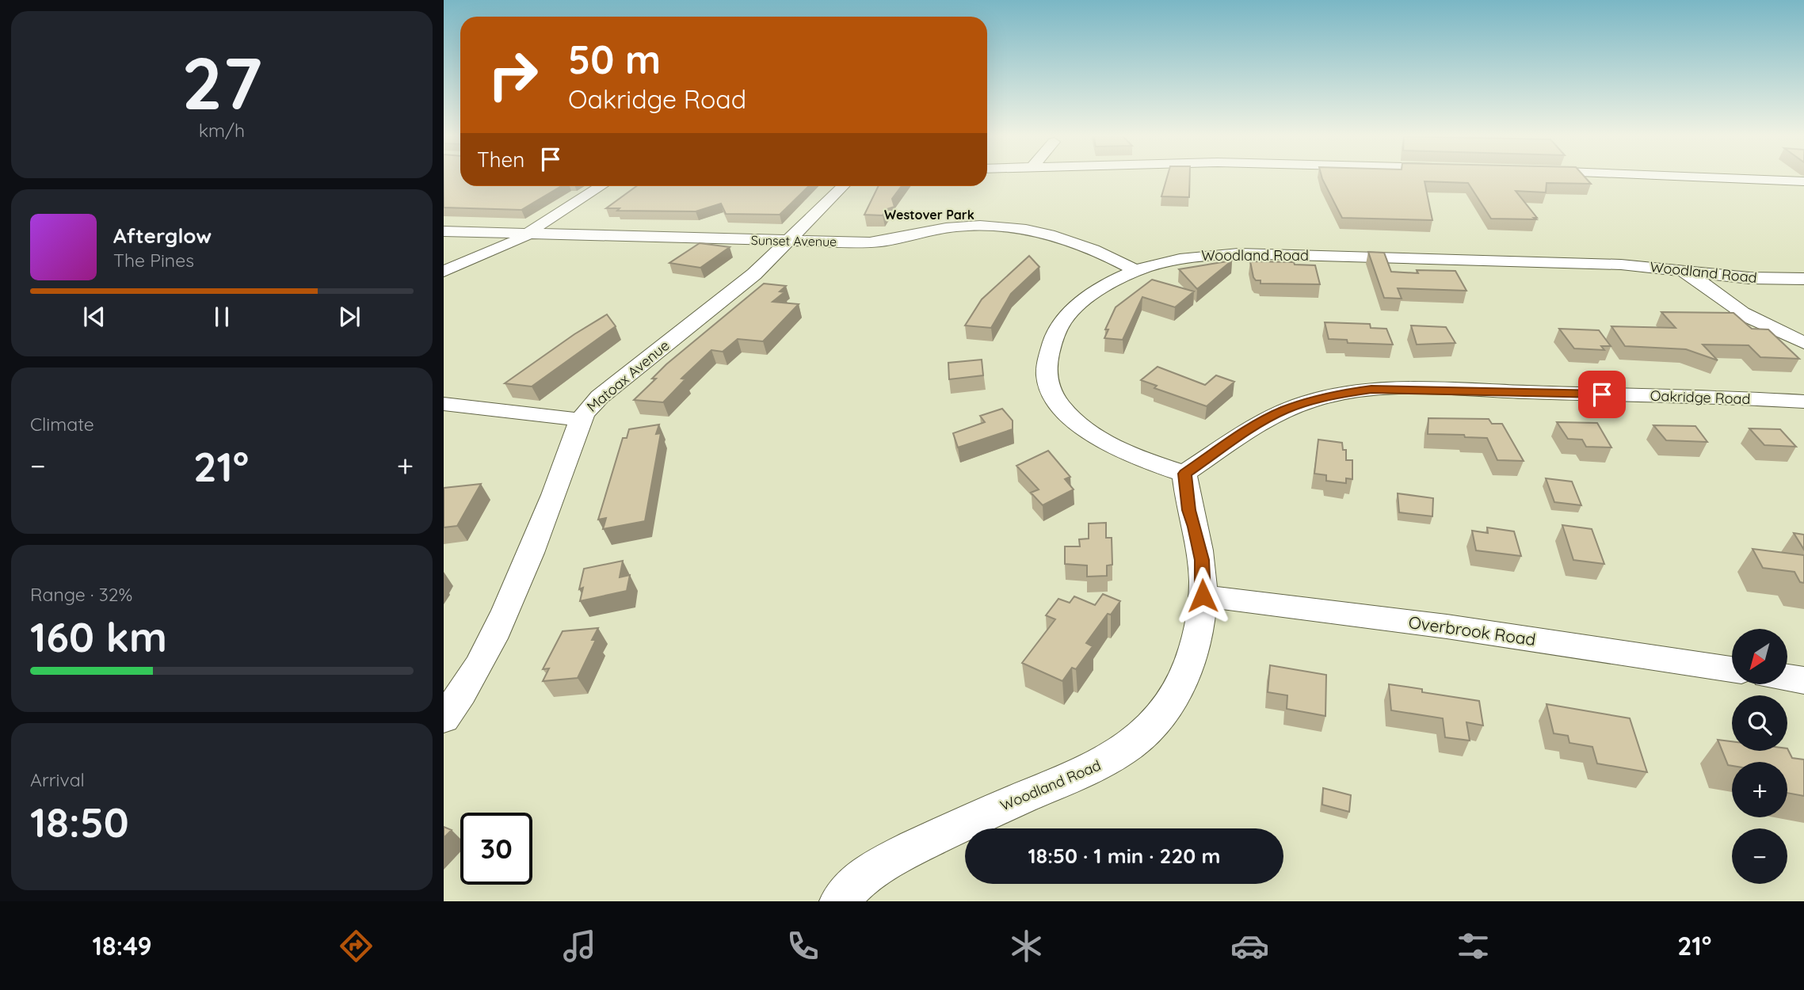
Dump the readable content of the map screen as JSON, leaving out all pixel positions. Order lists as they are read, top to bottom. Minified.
{"streets":{"street":["Sunset Avenue","Woodland Road","Matoax Avenue","Oakridge Road","Overbrook Road"]},"crossings":[["Sunset Avenue","Woodland Road"],["Sunset Avenue","Matoax Avenue"],["Woodland Road","Oakridge Road"],["Woodland Road","Overbrook Road"]],"districts":["Westover Park"],"north":"bottom left","page":{"tile":[["27","km/h"],"Climate",["Range · 32%","160 km"],["Arrival","18:50"]],"turn":["50 m","Oakridge Road"],"then":"Then","song":["Afterglow","The Pines"],"heat":["−","21°","+"],"map_buttons":["+","−"],"limit":"30","trip":"18:50 · 1 min · 220 m","tabs":["18:49","21°"]}}
